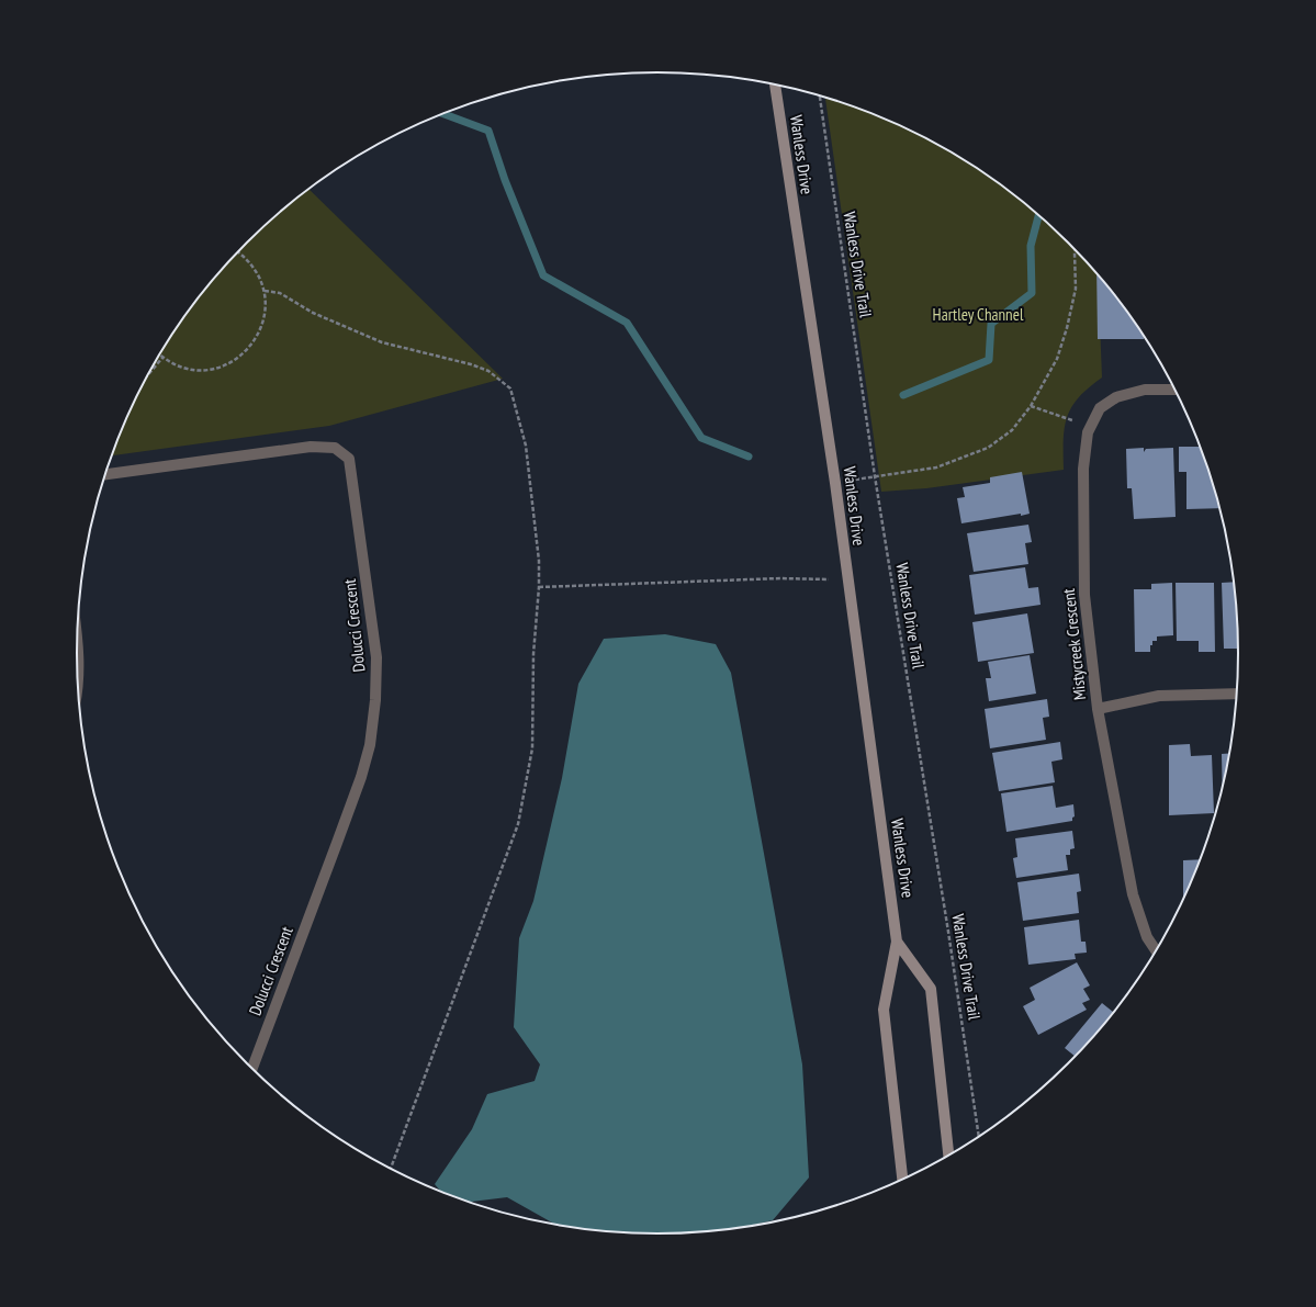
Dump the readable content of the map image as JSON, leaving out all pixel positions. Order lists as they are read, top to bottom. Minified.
{"streets":{"main road":["Wanless Drive"],"street":["Dolucci Crescent","Mistycreek Crescent"],"path":["Wanless Drive Trail"]},"parks":["Hartley Channel"]}
